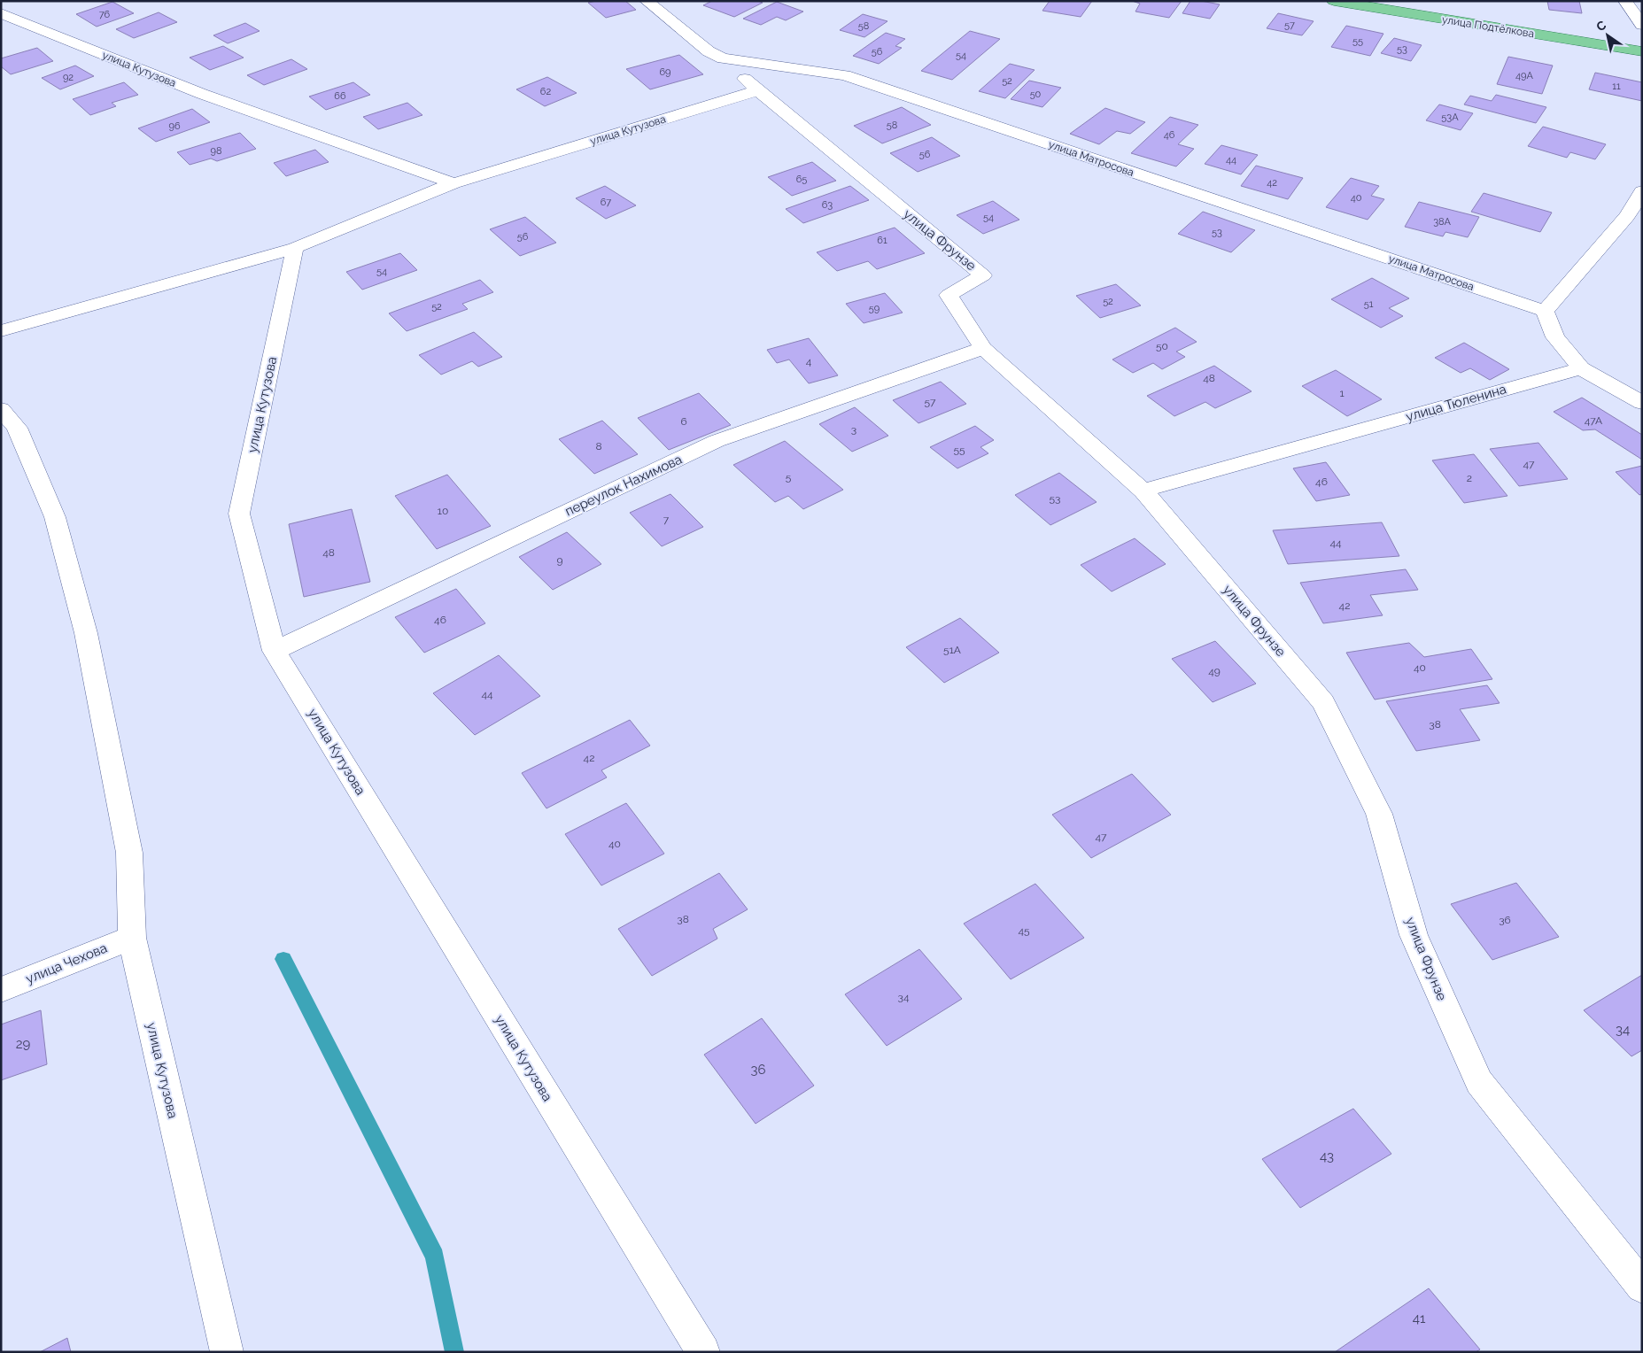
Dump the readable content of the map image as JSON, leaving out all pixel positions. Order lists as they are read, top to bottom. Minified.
{"streets":{"main road":["улица Подтёлкова"],"street":["улица Кутузова","улица Матросова","улица Фрунзе","улица Тюленина","переулок Нахимова","улица Чехова"]},"crossings":[["улица Кутузова","улица Фрунзе"],["улица Кутузова","переулок Нахимова"],["улица Кутузова","улица Чехова"],["улица Фрунзе","улица Тюленина"],["улица Фрунзе","переулок Нахимова"]],"house_numbers":["76","57","58","55","53","56","54","69","49А","92","52","11","62","50","66","53А","58","96","46","98","56","44","65","42","40","67","63","54","38А","53","56","61","54","52","51","52","59","50","4","48","1","57","47А","6","3","8","55","47","5","2","46","53","10","7","44","48","9","42","46","51А","40","49","44","38","42","47","40","38","36","45","34","34","29","36","43","41"],"north":"top left"}
